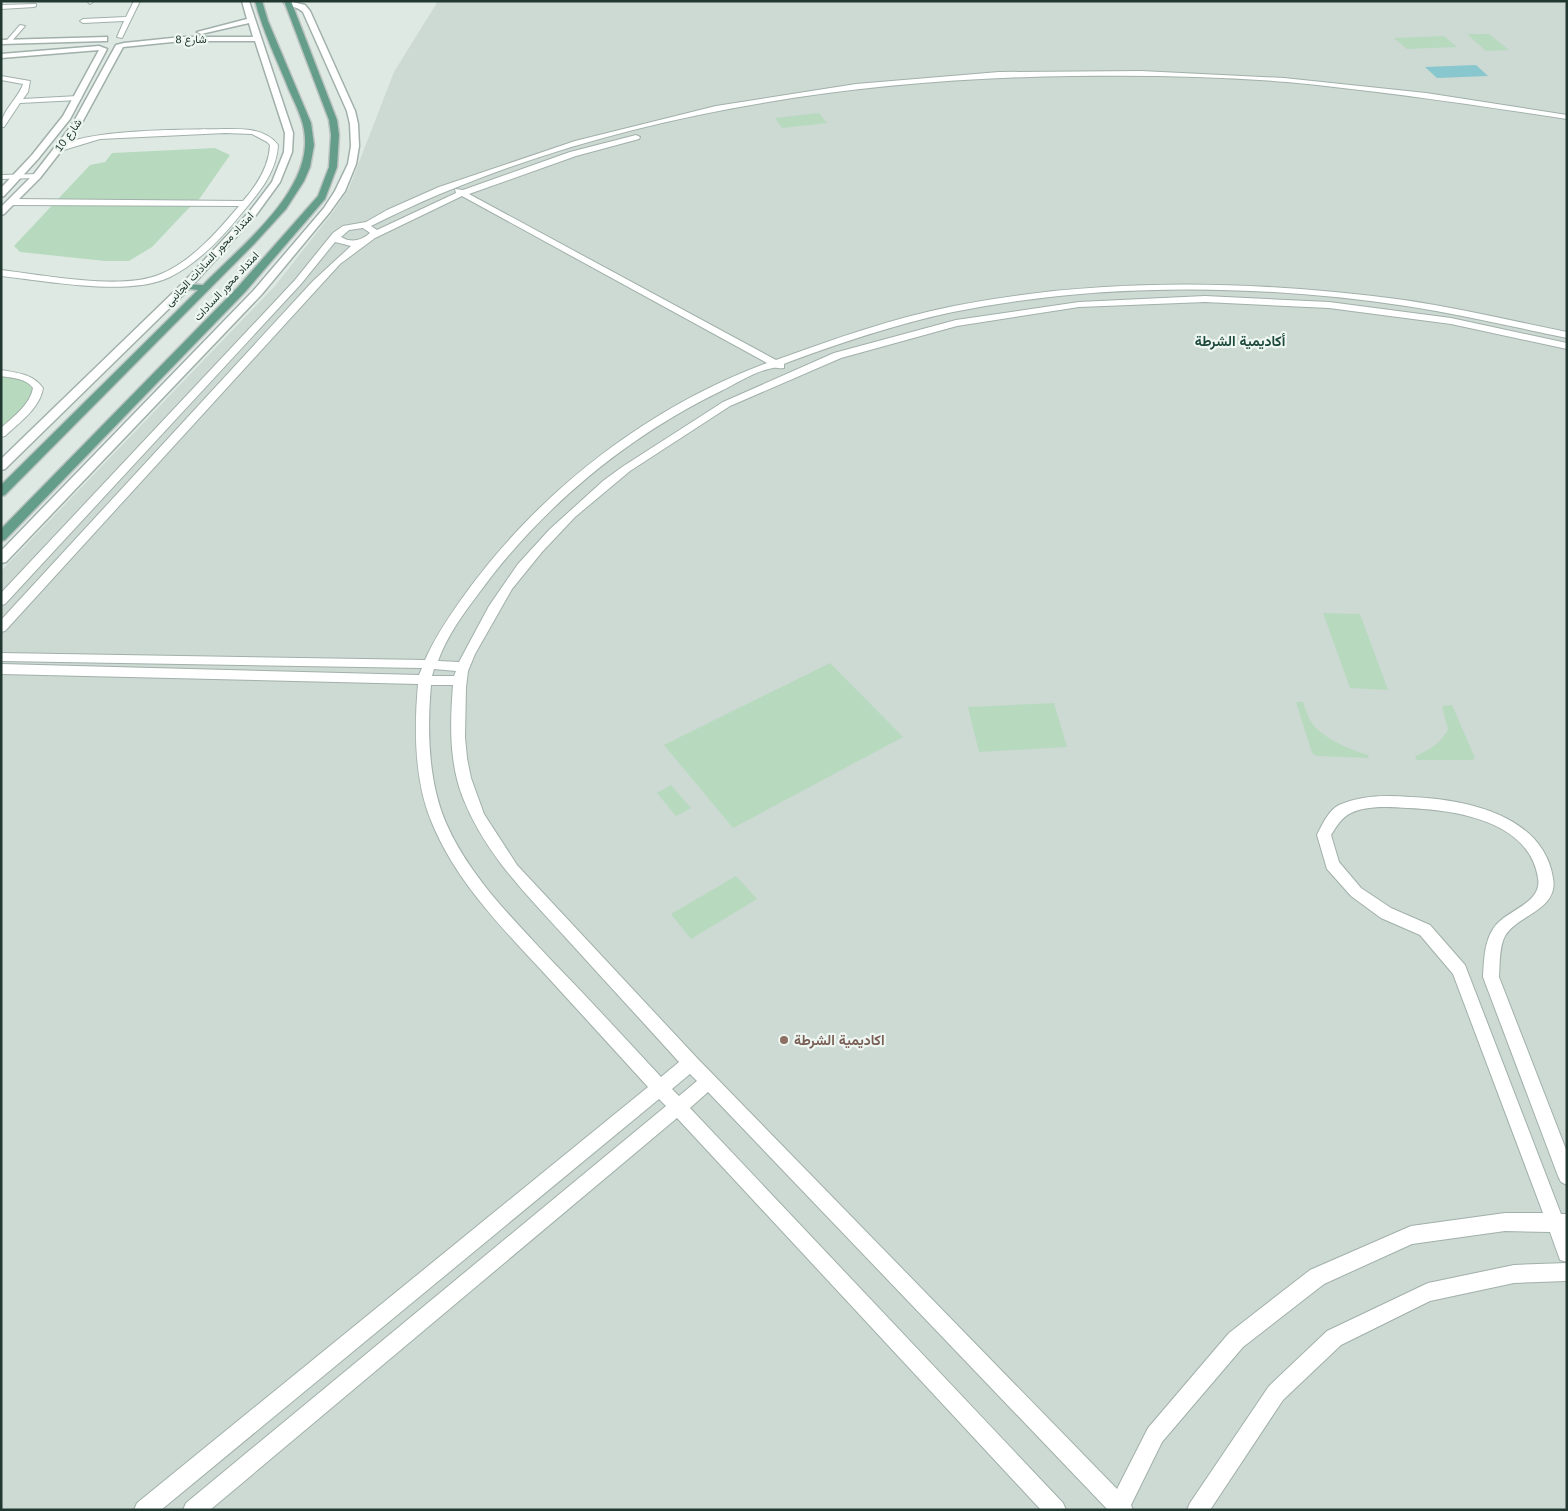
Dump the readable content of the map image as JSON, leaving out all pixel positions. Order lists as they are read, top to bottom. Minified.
{"streets":{"main road":["امتداد محور السادات"],"street":["شارع 8","شارع 10","امتداد محور السادات الجانبى"]},"crossings":[["شارع 8","شارع 10"],["شارع 8","امتداد محور السادات الجانبى"]],"districts":["أكاديمية الشرطة"],"places":["اكاديمية الشرطة"]}
